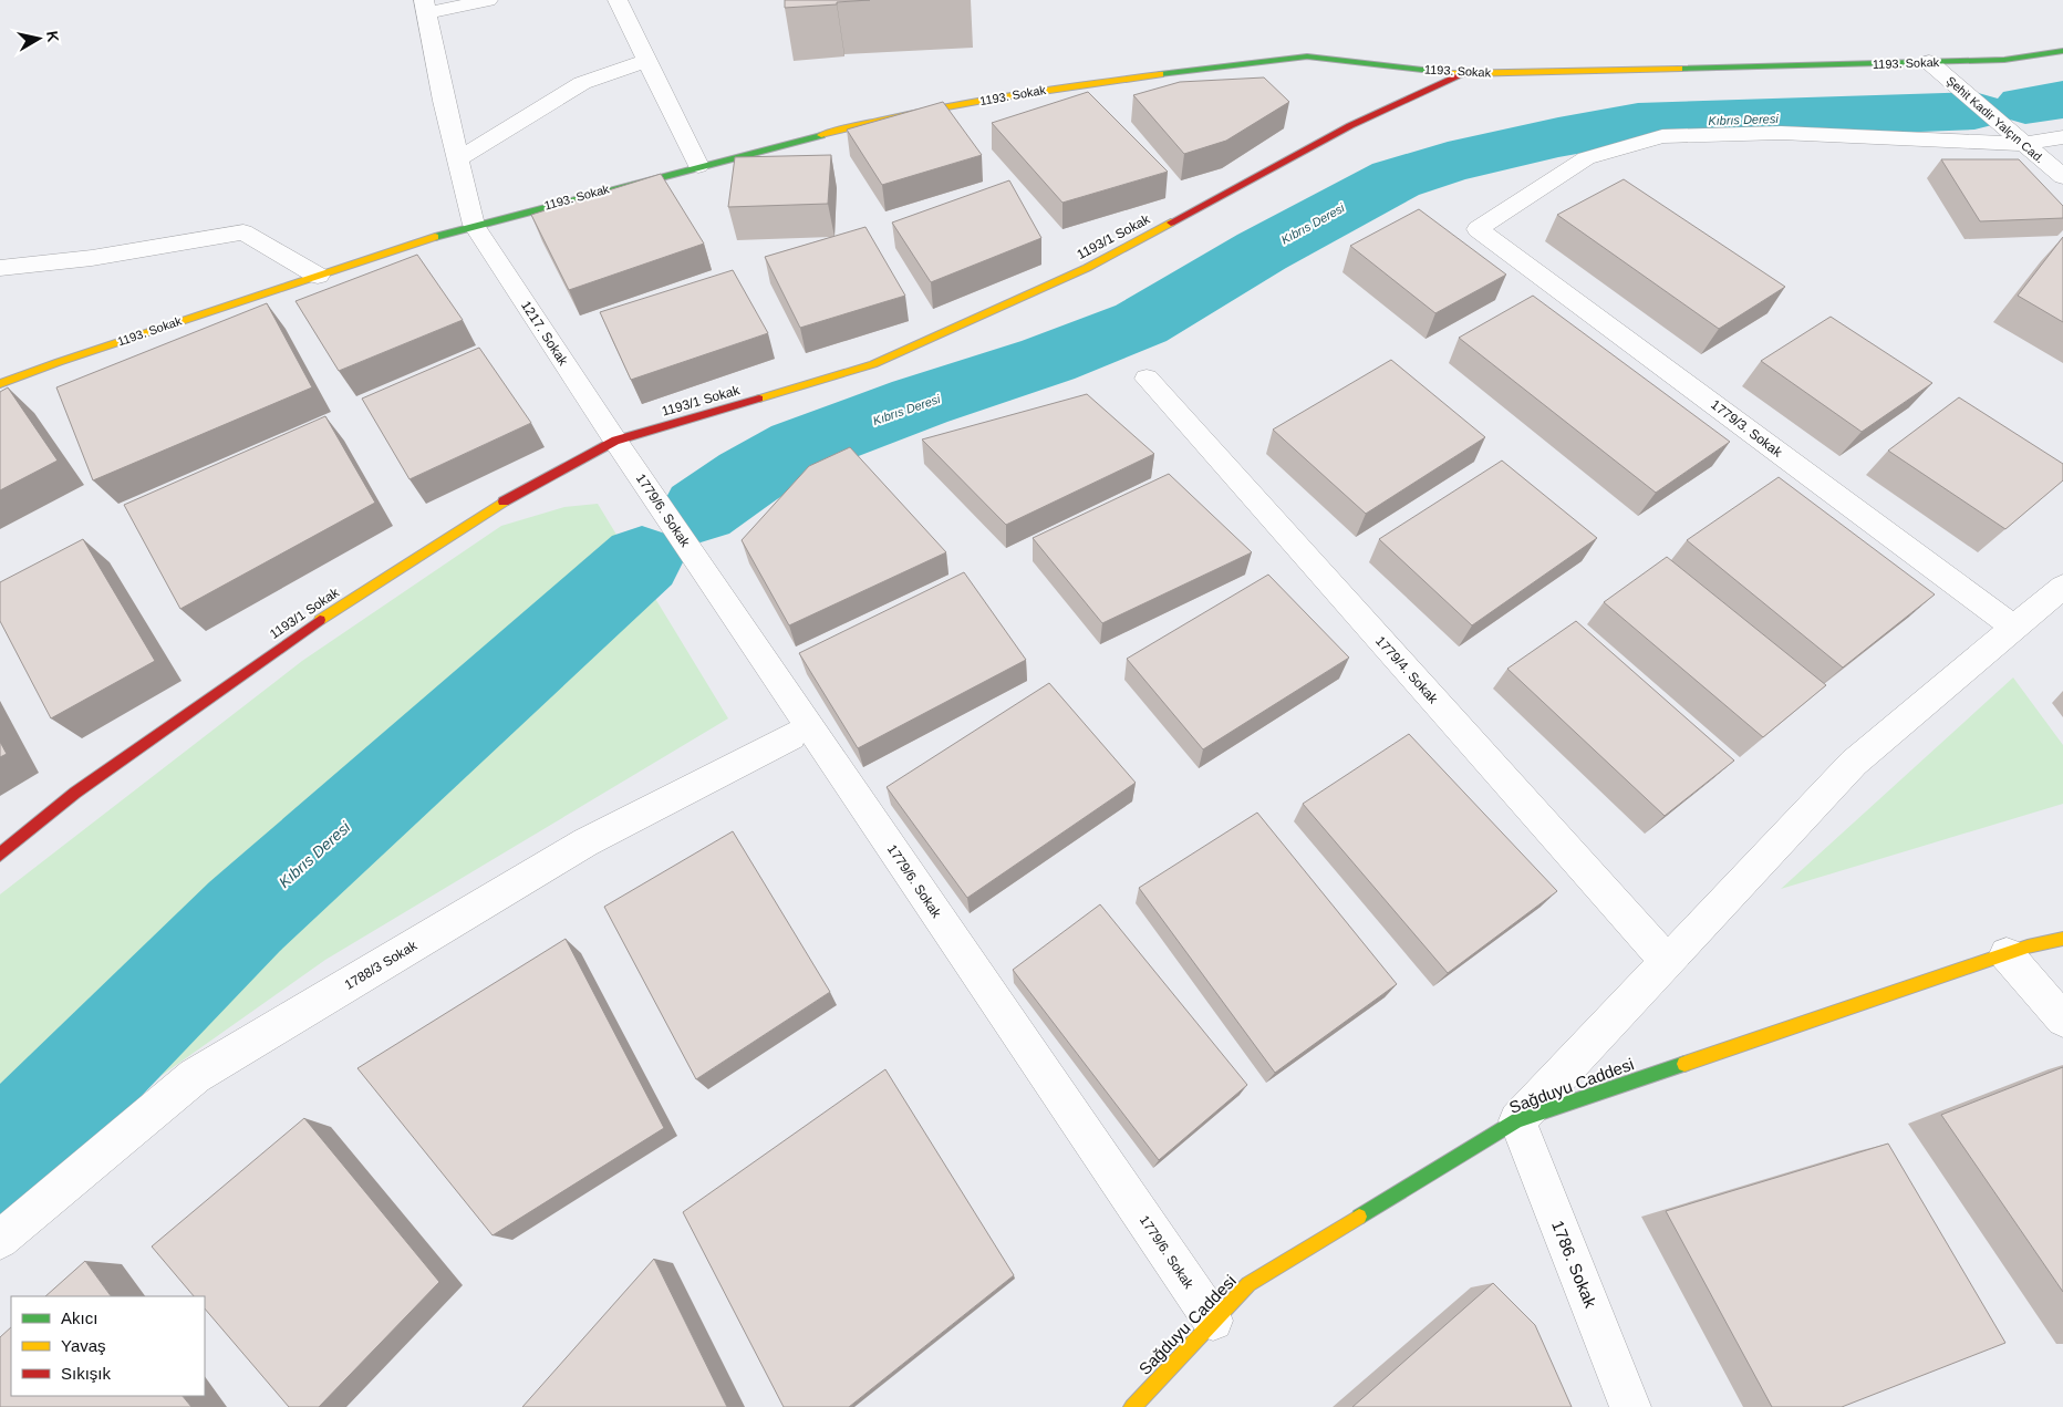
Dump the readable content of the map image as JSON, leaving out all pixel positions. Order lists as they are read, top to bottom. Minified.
{"streets":{"street":["1193. Sokak","Şehit Kadir Yalçın Cad.","1193/1 Sokak","1217. Sokak","1779/3. Sokak","1779/6. Sokak","1779/4. Sokak","1788/3 Sokak","Sağduyu Caddesi","1786. Sokak"]},"crossings":[["1193. Sokak","Şehit Kadir Yalçın Cad."],["1193. Sokak","1193/1 Sokak"],["1193. Sokak","1217. Sokak"],["Şehit Kadir Yalçın Cad.","1779/3. Sokak"],["1193/1 Sokak","1217. Sokak"],["1193/1 Sokak","1779/6. Sokak"],["1217. Sokak","1779/6. Sokak"],["1779/6. Sokak","Sağduyu Caddesi"],["Sağduyu Caddesi","1786. Sokak"]],"water":["Kıbrıs Deresi"],"legend":["Akıcı","Yavaş","Sıkışık"],"north":"right"}
